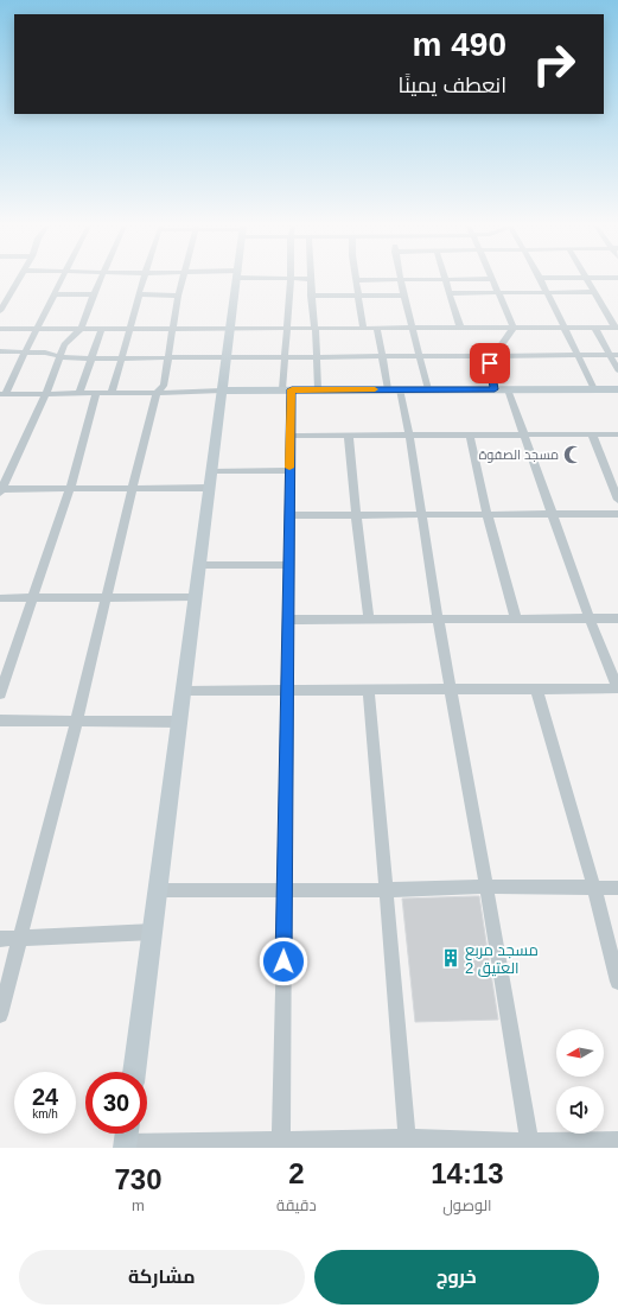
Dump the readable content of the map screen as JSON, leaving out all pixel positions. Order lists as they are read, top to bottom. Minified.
{"places":{"mosque":["مسجد الصفوة"],"building":["مسجد مربع 2 العتيق"]},"north":"left","page":{"turn":["490 m","انعطف يمينًا"],"speed":"24 km/h","limit":"30","eta":["14:13","الوصول","2","دقيقة","730","m"],"buttons":["خروج","مشاركة"]}}
